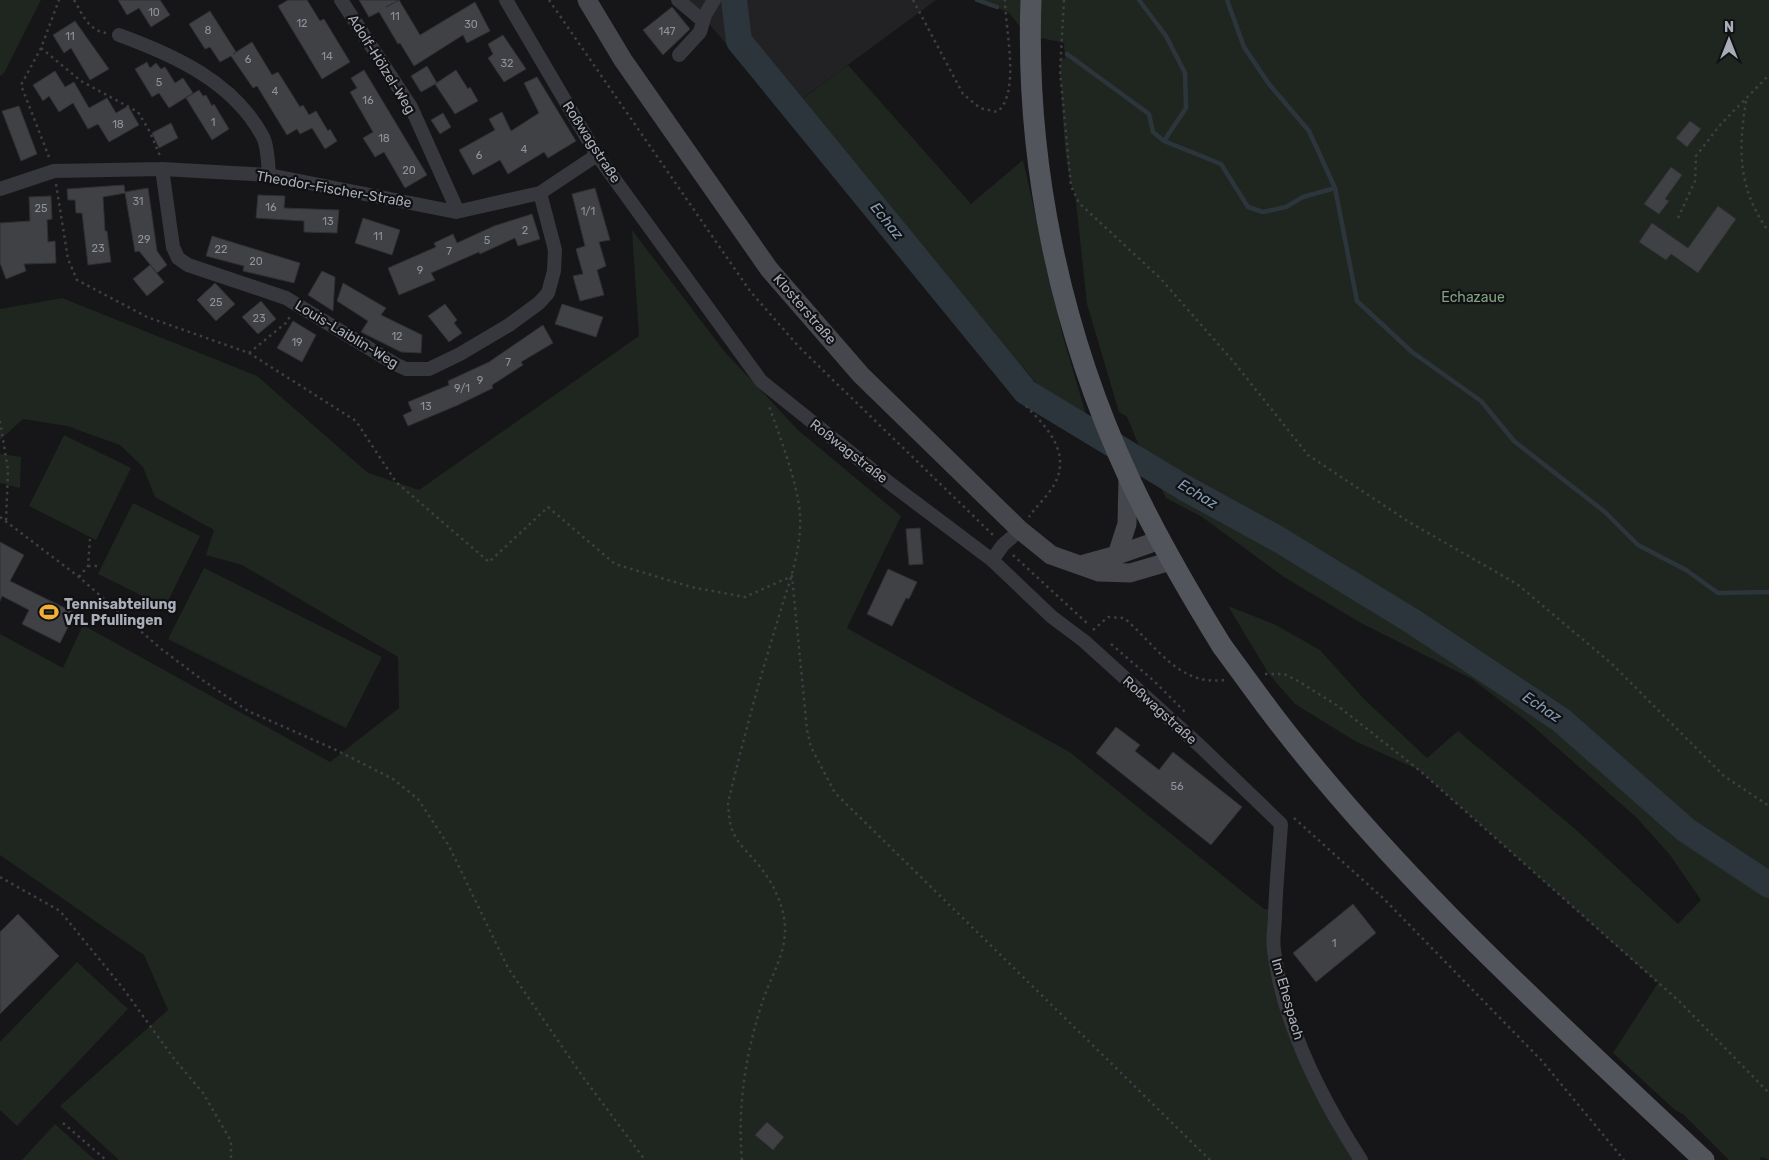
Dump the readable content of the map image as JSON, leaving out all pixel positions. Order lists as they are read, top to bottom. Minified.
{"streets":{"main road":["Klosterstraße"],"street":["Adolf-Hölzel-Weg","Roßwagstraße","Theodor-Fischer-Straße","Louis-Laiblin-Weg","Im Ehespach"]},"crossings":[["Adolf-Hölzel-Weg","Theodor-Fischer-Straße"],["Roßwagstraße","Theodor-Fischer-Straße"],["Roßwagstraße","Im Ehespach"],["Theodor-Fischer-Straße","Louis-Laiblin-Weg"]],"water":["Echaz"],"parks":["Echazaue"],"places":{"sports":["Tennisabteilung VfL Pfullingen"]},"house_numbers":["10","11","12","30","8","147","11","14","6","32","5","4","16","1","18","18","4","6","20","31","16","25","1/1","13","2","11","29","5","23","22","7","20","9","25","23","12","19","7","9","9/1","13","56","1"],"north":"top"}
